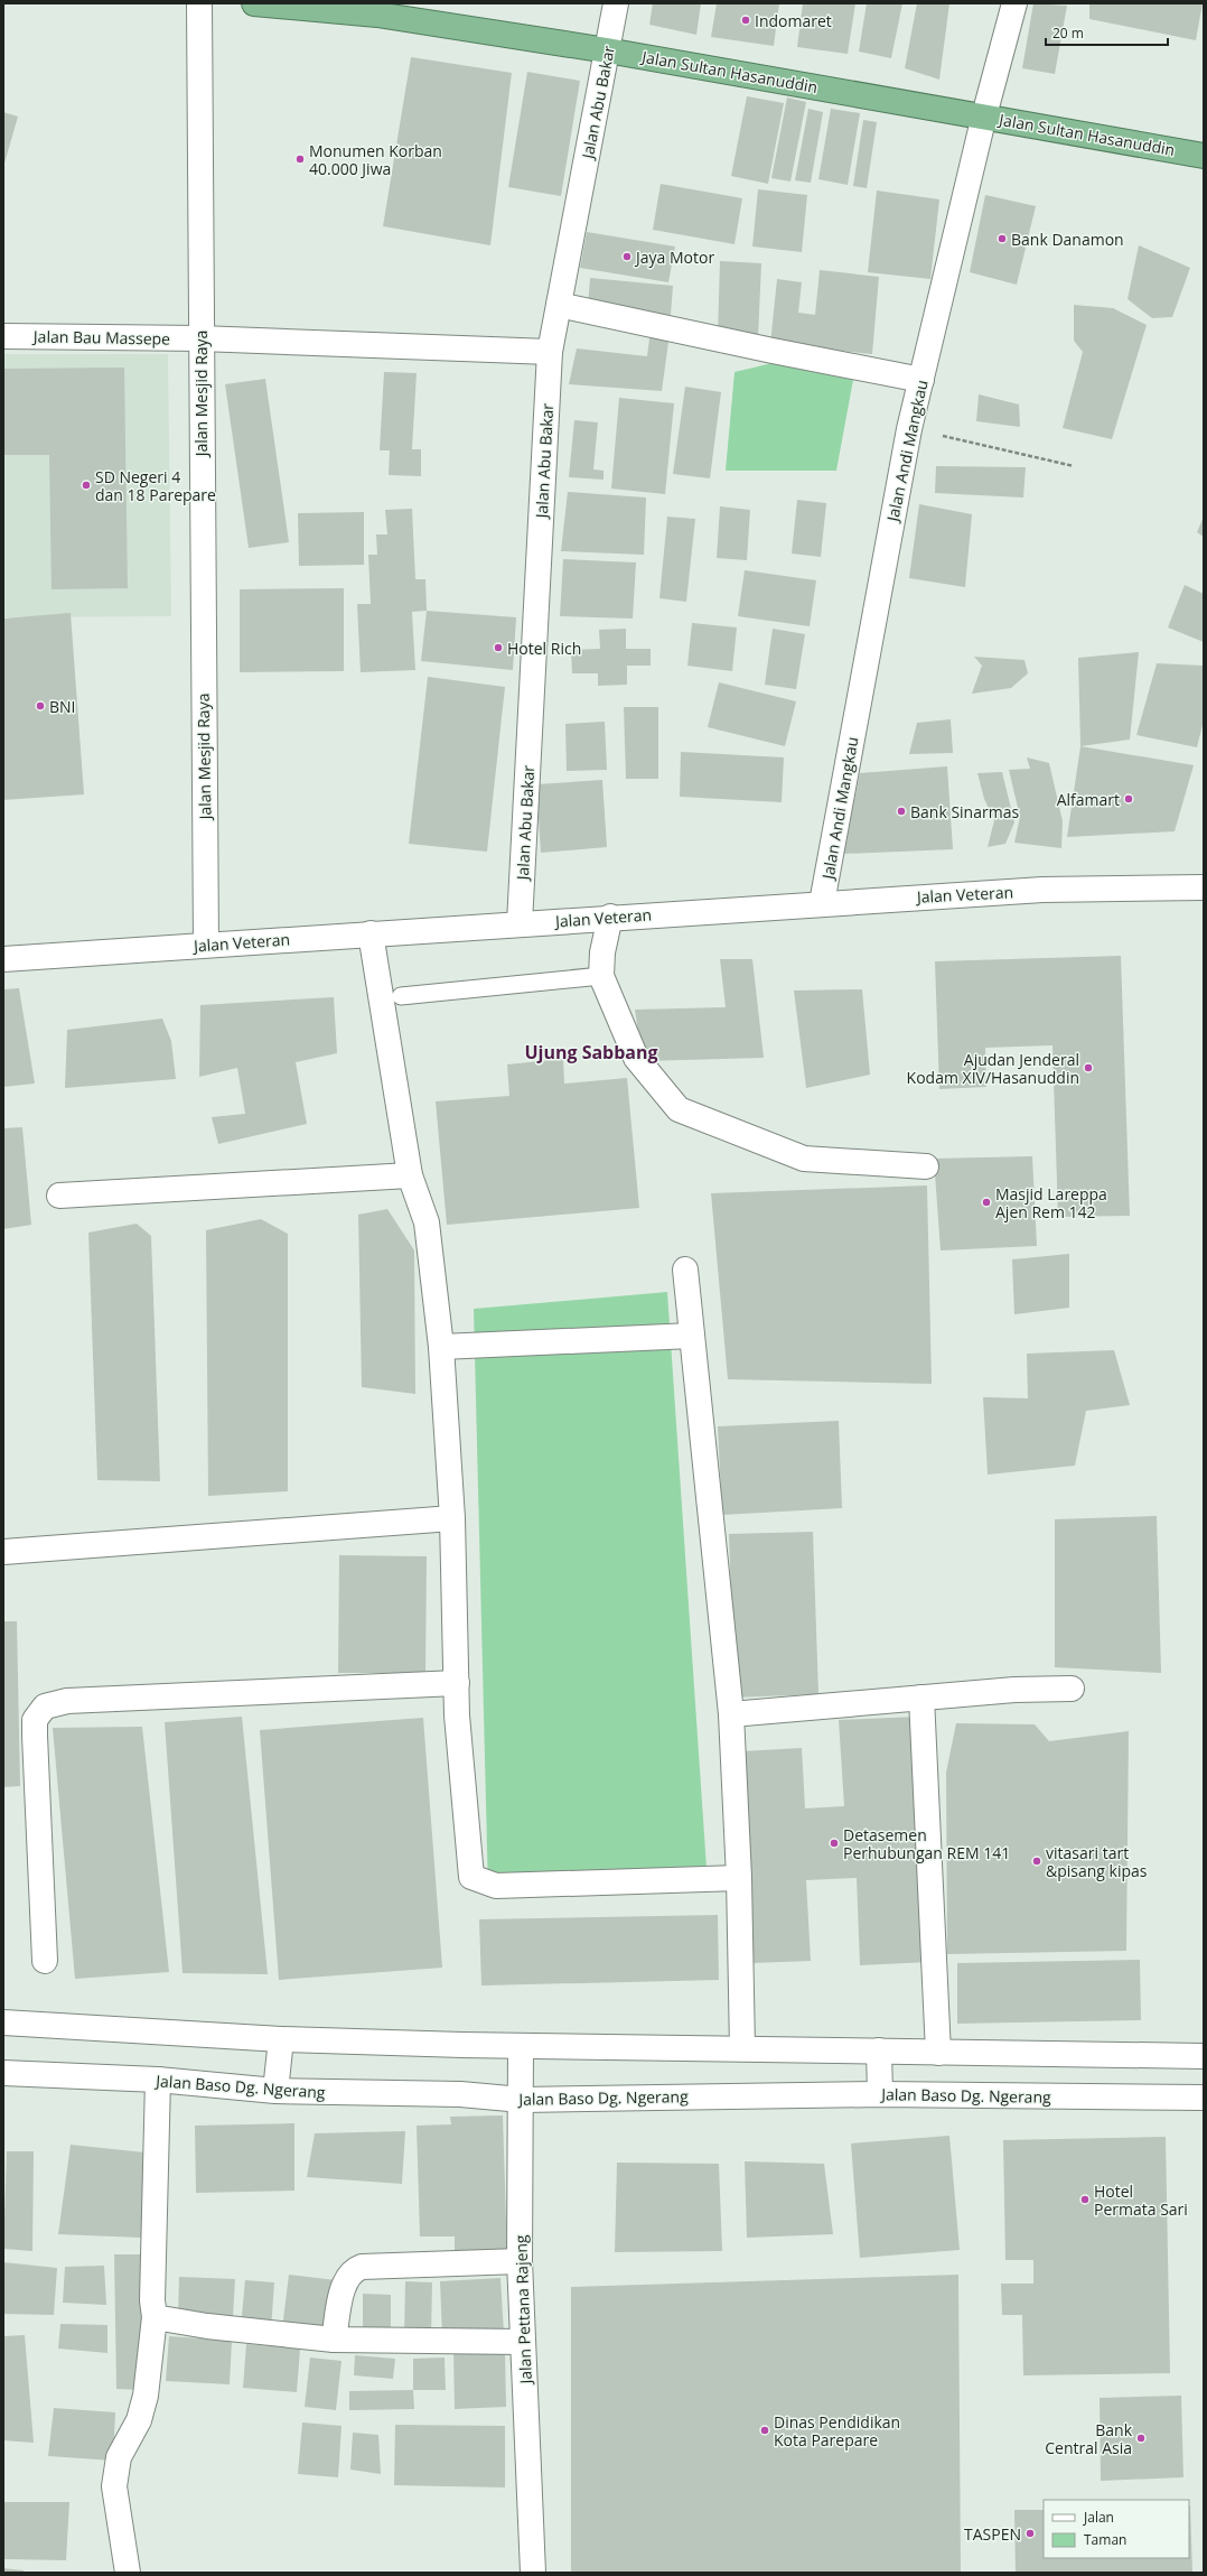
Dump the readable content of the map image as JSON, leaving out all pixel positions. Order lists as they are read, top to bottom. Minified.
{"streets":{"highway":["Jalan Sultan Hasanuddin"],"street":["Jalan Abu Bakar","Jalan Bau Massepe","Jalan Mesjid Raya","Jalan Andi Mangkau","Jalan Veteran","Jalan Baso Dg. Ngerang","Jalan Pettana Rajeng"]},"crossings":[["Jalan Sultan Hasanuddin","Jalan Abu Bakar"],["Jalan Sultan Hasanuddin","Jalan Andi Mangkau"],["Jalan Abu Bakar","Jalan Bau Massepe"],["Jalan Abu Bakar","Jalan Veteran"],["Jalan Bau Massepe","Jalan Mesjid Raya"],["Jalan Mesjid Raya","Jalan Veteran"],["Jalan Andi Mangkau","Jalan Veteran"],["Jalan Baso Dg. Ngerang","Jalan Pettana Rajeng"]],"districts":["Ujung Sabbang"],"places":["Indomaret","Monumen Korban 40.000 Jiwa","Bank Danamon","Jaya Motor","SD Negeri 4 dan 18 Parepare","Hotel Rich","BNI","Alfamart","Bank Sinarmas","Ajudan Jenderal Kodam XIV/Hasanuddin","Masjid Lareppa Ajen Rem 142","Detasemen Perhubungan REM 141","vitasari tart &pisang kipas","Hotel Permata Sari","Dinas Pendidikan Kota Parepare","Bank Central Asia","TASPEN"],"legend":["Jalan","Taman"],"scale_bar":"20 m"}
